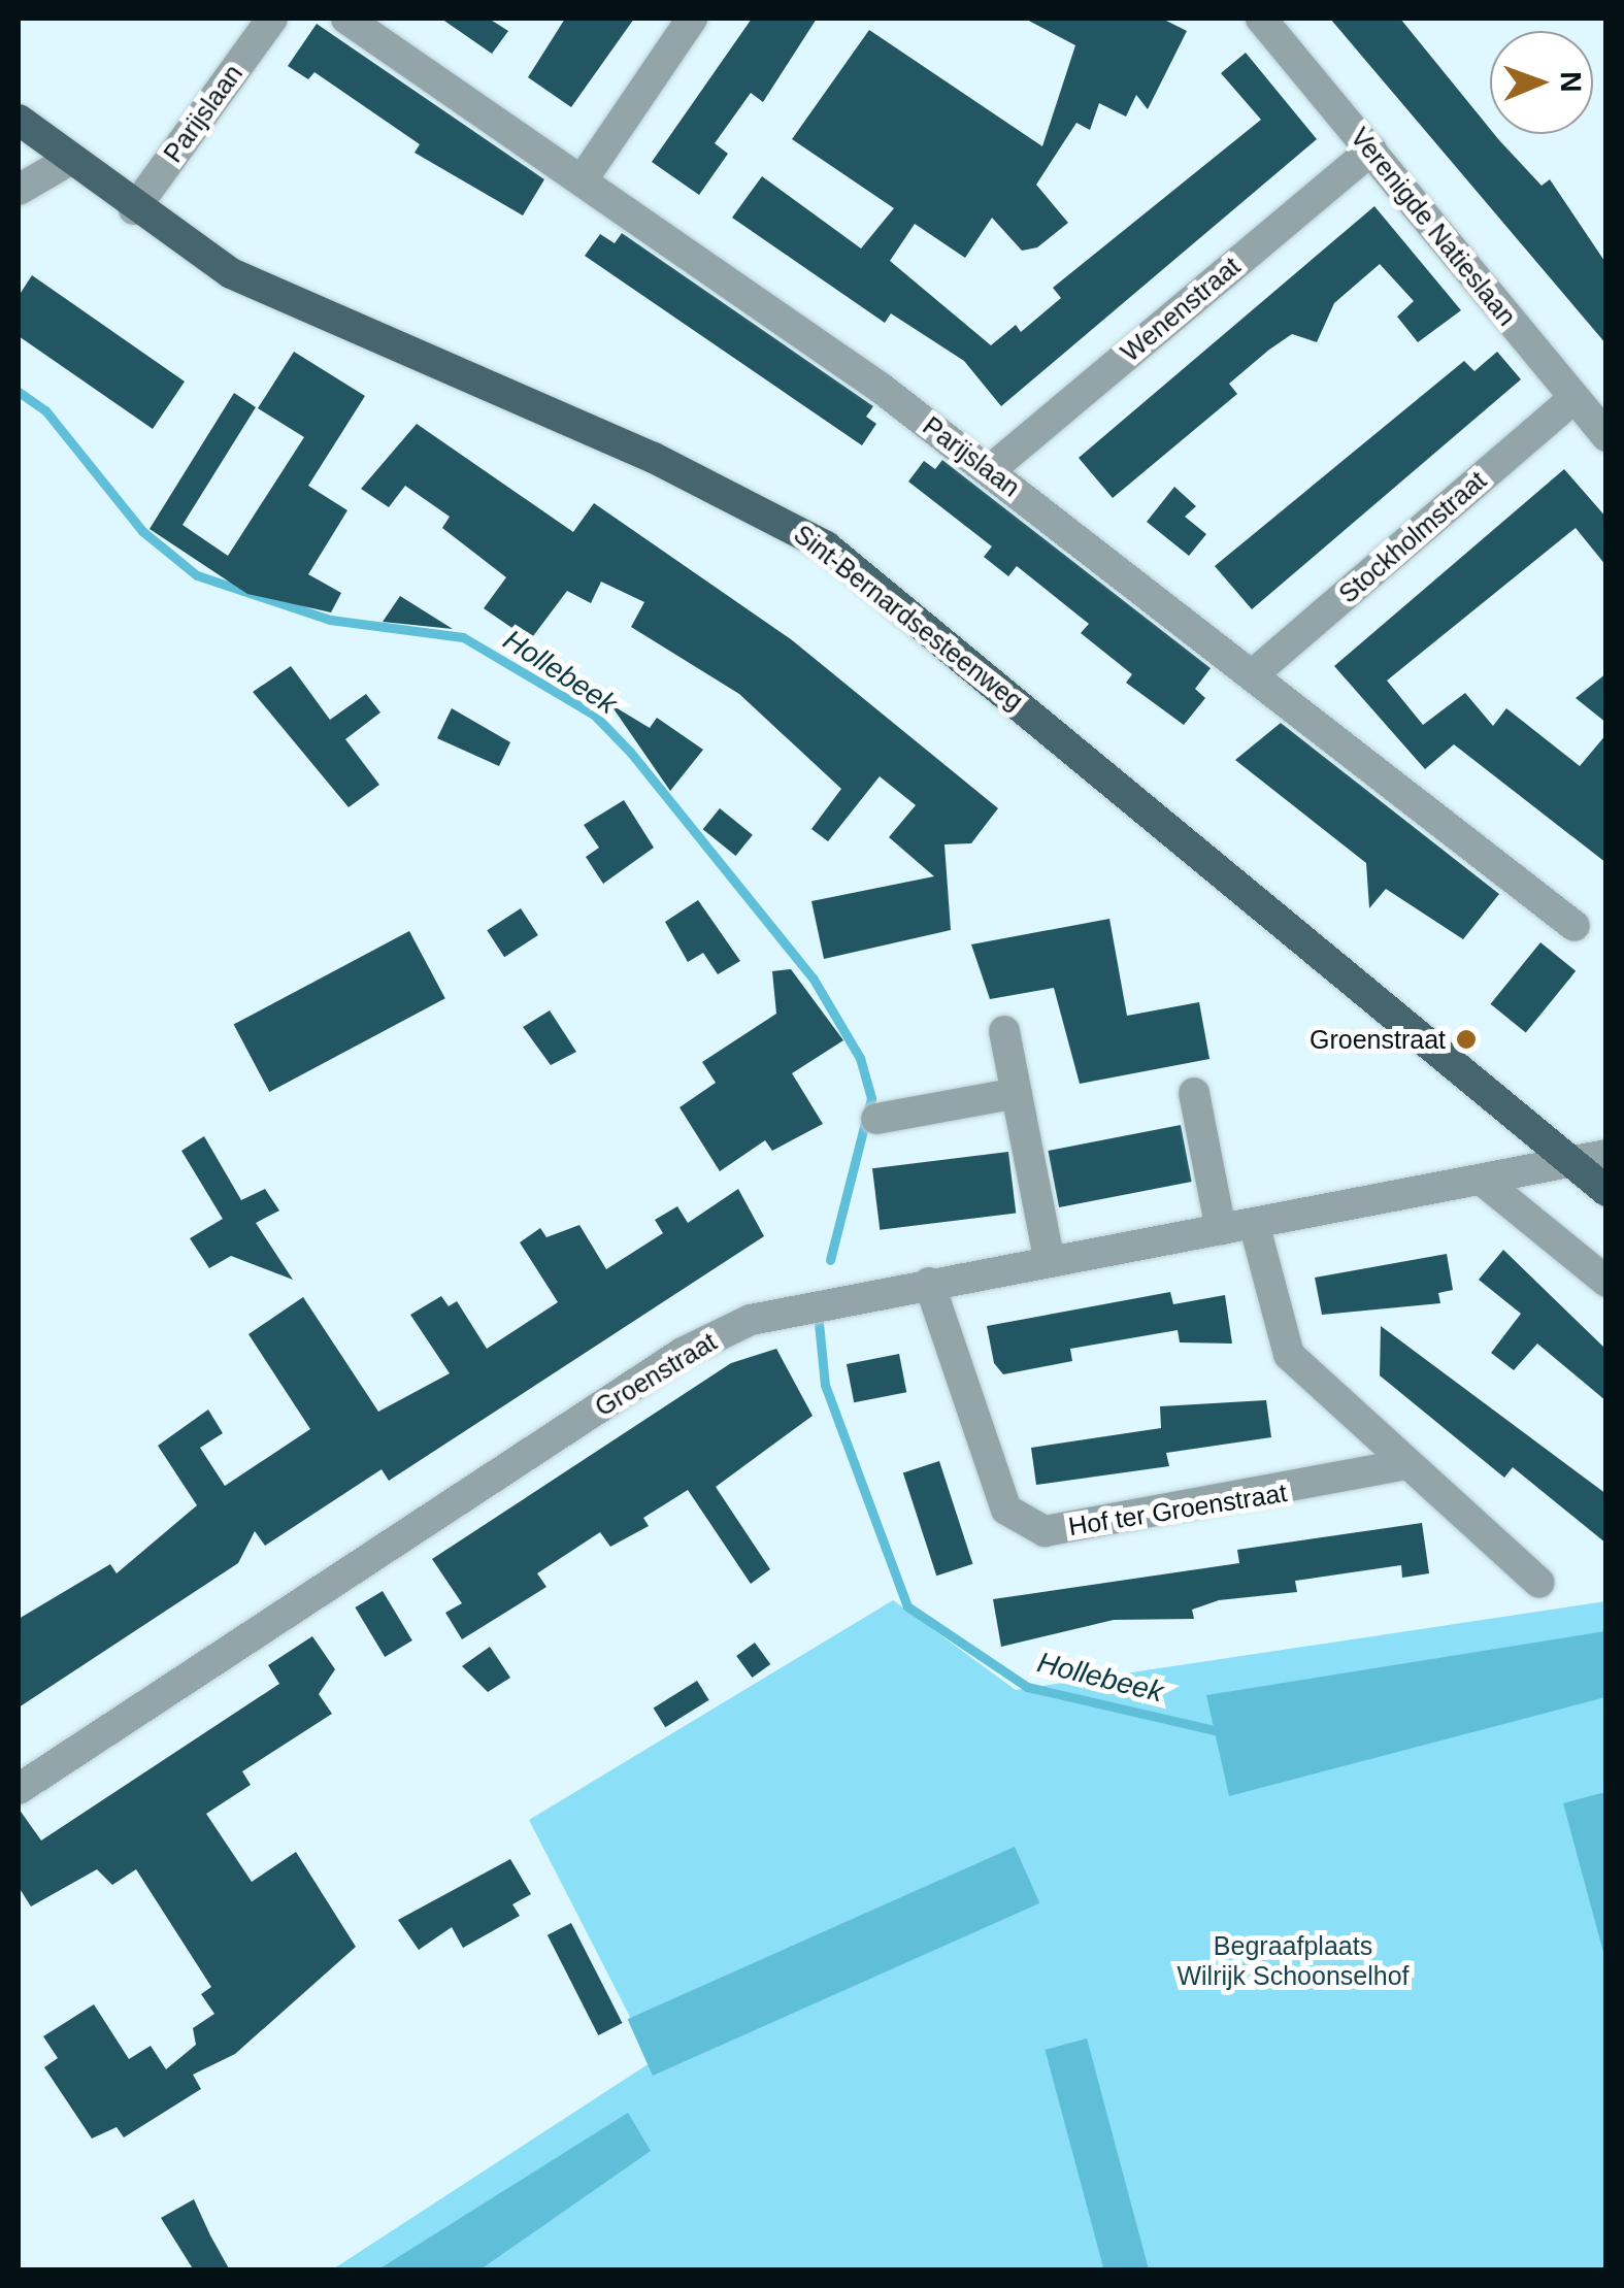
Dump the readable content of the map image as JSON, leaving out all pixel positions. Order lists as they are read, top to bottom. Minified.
{"streets":{"main road":["Sint-Bernardsesteenweg"],"street":["Parijslaan","Verenigde Natieslaan","Wenenstraat","Stockholmstraat","Groenstraat","Hof ter Groenstraat"]},"crossings":[["Parijslaan","Wenenstraat"],["Parijslaan","Stockholmstraat"],["Parijslaan","Sint-Bernardsesteenweg"],["Verenigde Natieslaan","Wenenstraat"],["Verenigde Natieslaan","Stockholmstraat"],["Sint-Bernardsesteenweg","Groenstraat"],["Groenstraat","Hof ter Groenstraat"]],"water":["Hollebeek"],"parks":["Begraafplaats Wilrijk Schoonselhof"],"places":["Groenstraat"],"north":"right"}
